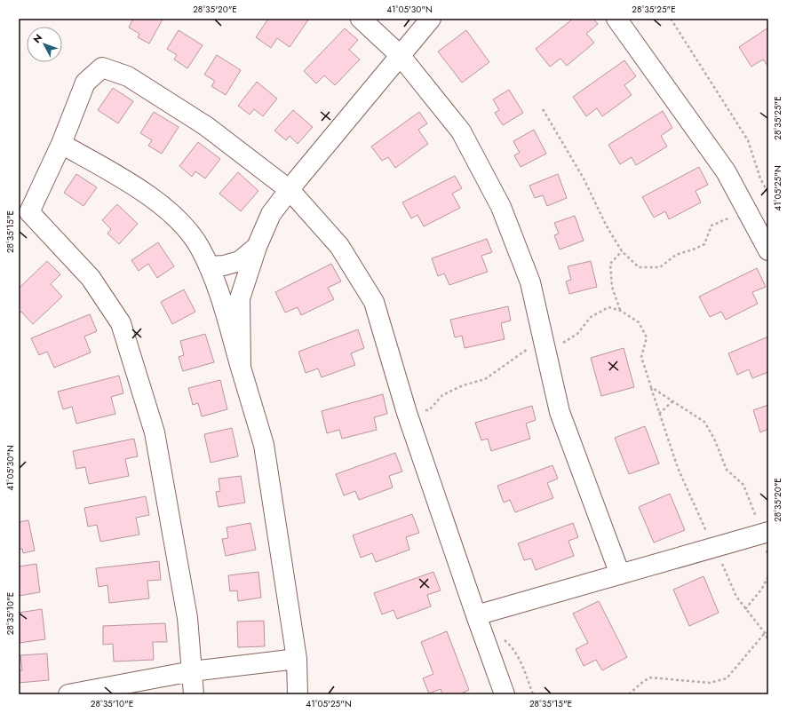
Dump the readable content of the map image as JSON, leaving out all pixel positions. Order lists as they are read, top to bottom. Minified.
{"north":"top left","coordinates":["28°35'20\"E","41°05'30\"N","28°35'25\"E","41°05'25\"N","28°35'15\"E","28°35'10\"E"]}
